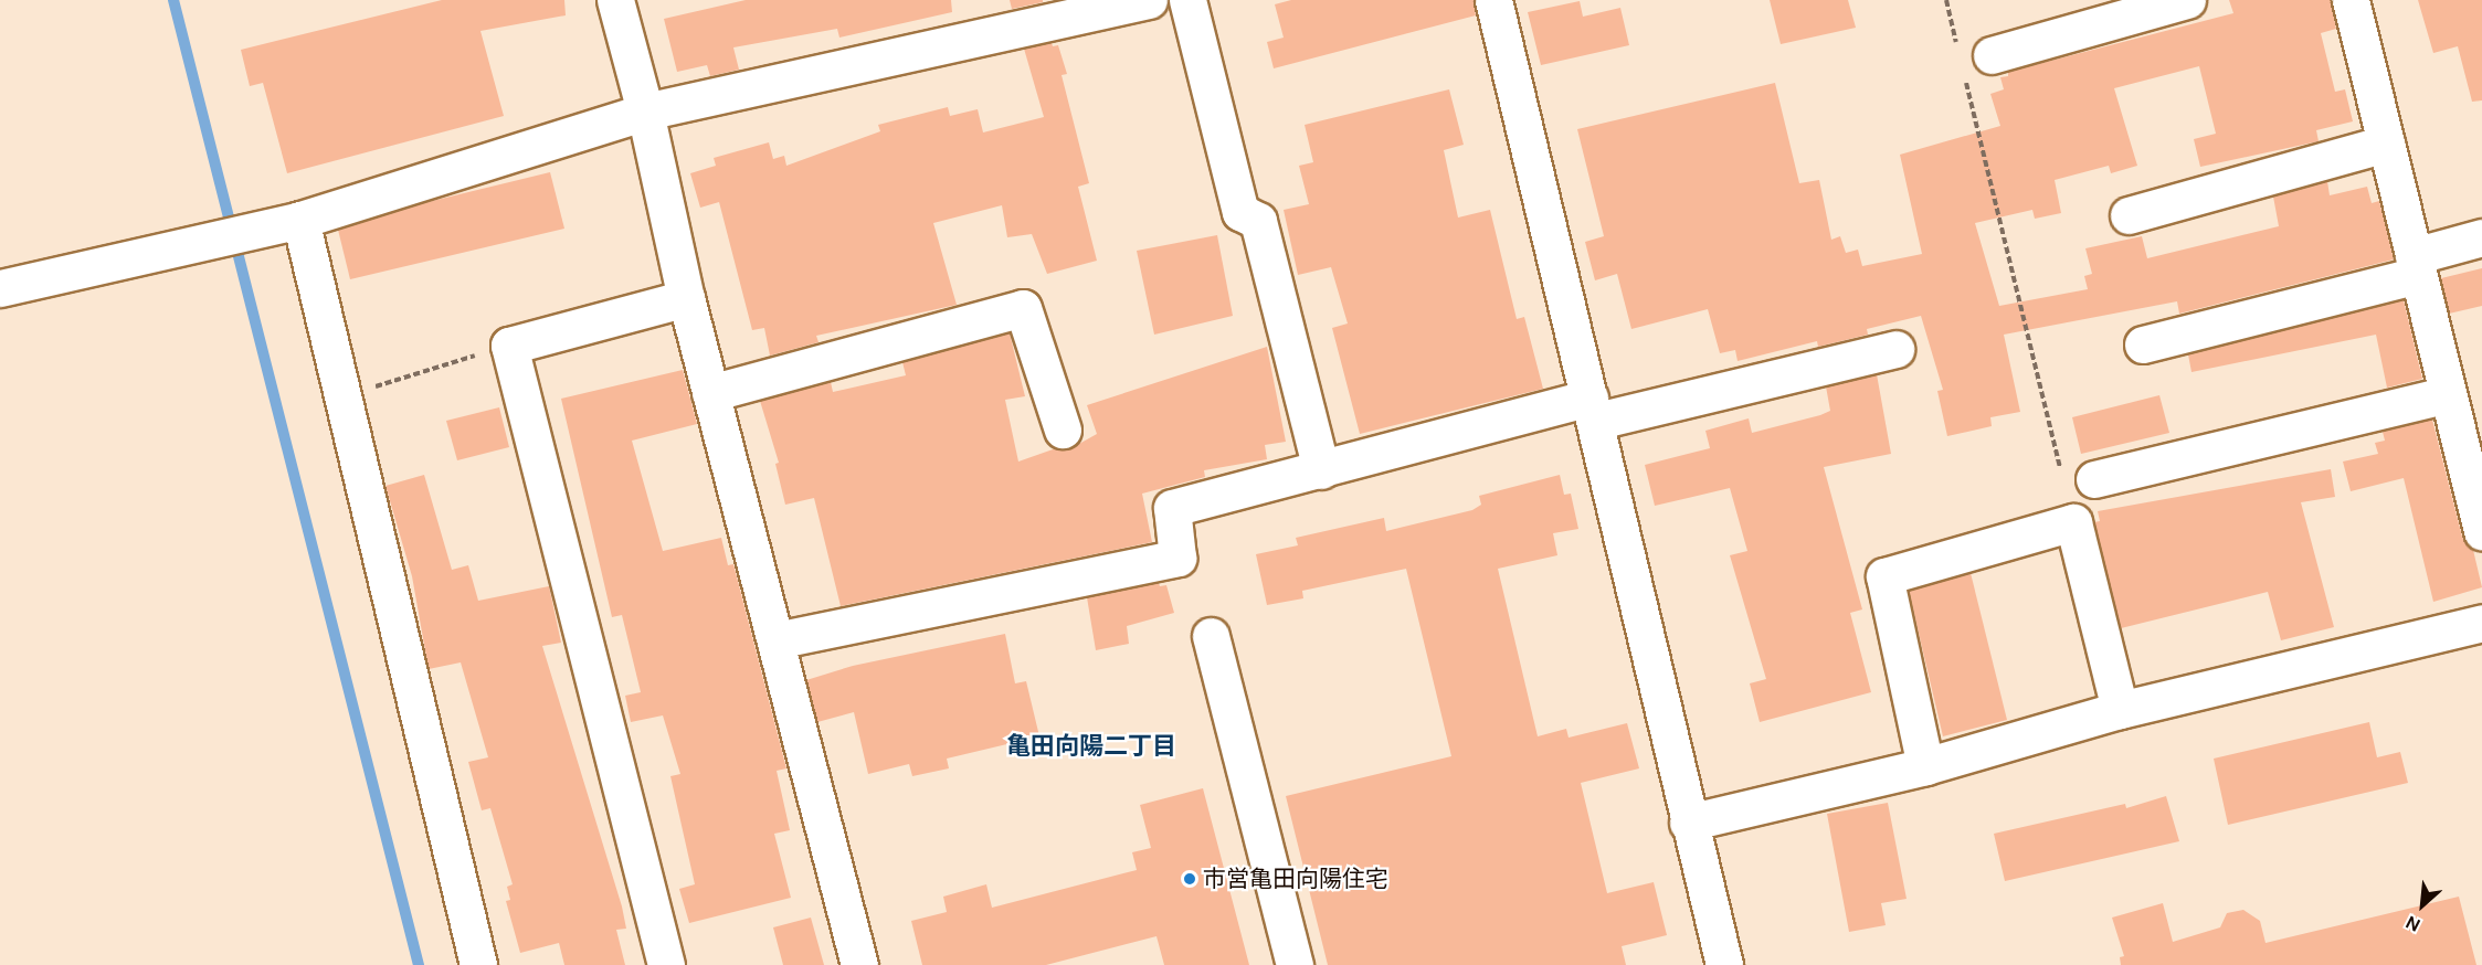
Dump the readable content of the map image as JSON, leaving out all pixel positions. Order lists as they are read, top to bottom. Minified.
{"districts":["亀田向陽二丁目"],"places":["市営亀田向陽住宅"],"north":"bottom left"}
